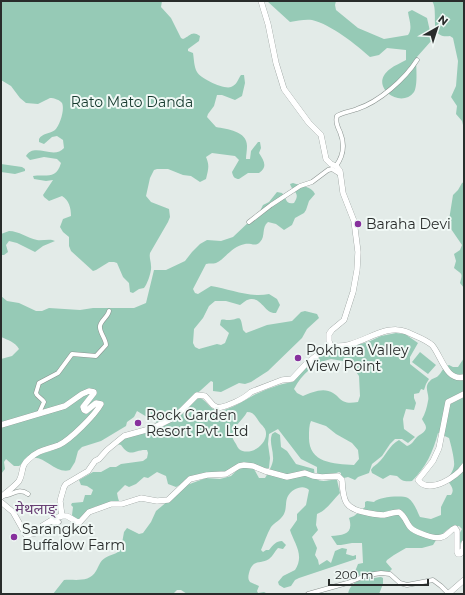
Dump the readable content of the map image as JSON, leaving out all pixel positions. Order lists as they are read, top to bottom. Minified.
{"districts":["मेथलाङ्"],"parks":["Rato Mato Danda"],"places":["Baraha Devi","Pokhara Valley View Point","Rock Garden Resort Pvt. Ltd","Sarangkot Buffalow Farm"],"scale_bar":"200 m","north":"top right"}
